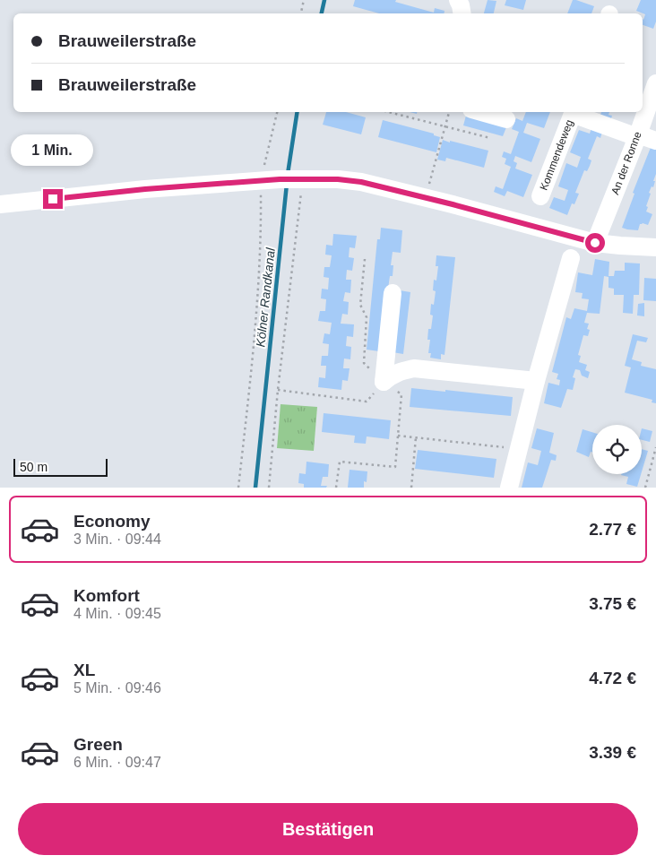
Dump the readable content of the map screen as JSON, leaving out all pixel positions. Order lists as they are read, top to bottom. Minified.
{"streets":{"street":["Kommendeweg","An der Ronne"]},"crossings":[["Kommendeweg","An der Ronne"]],"water":["Kölner Randkanal"],"scale_bar":"50 m","page":{"banner":["Brauweilerstraße","Brauweilerstraße"],"bubble":"1 Min.","scale":"50 m","list":[{"name":"Economy","note":"3 Min. · 09:44","value":"2.77 €"},{"name":"Komfort","note":"4 Min. · 09:45","value":"3.75 €"},{"name":"XL","note":"5 Min. · 09:46","value":"4.72 €"},{"name":"Green","note":"6 Min. · 09:47","value":"3.39 €"}],"buttons":"Bestätigen"}}
